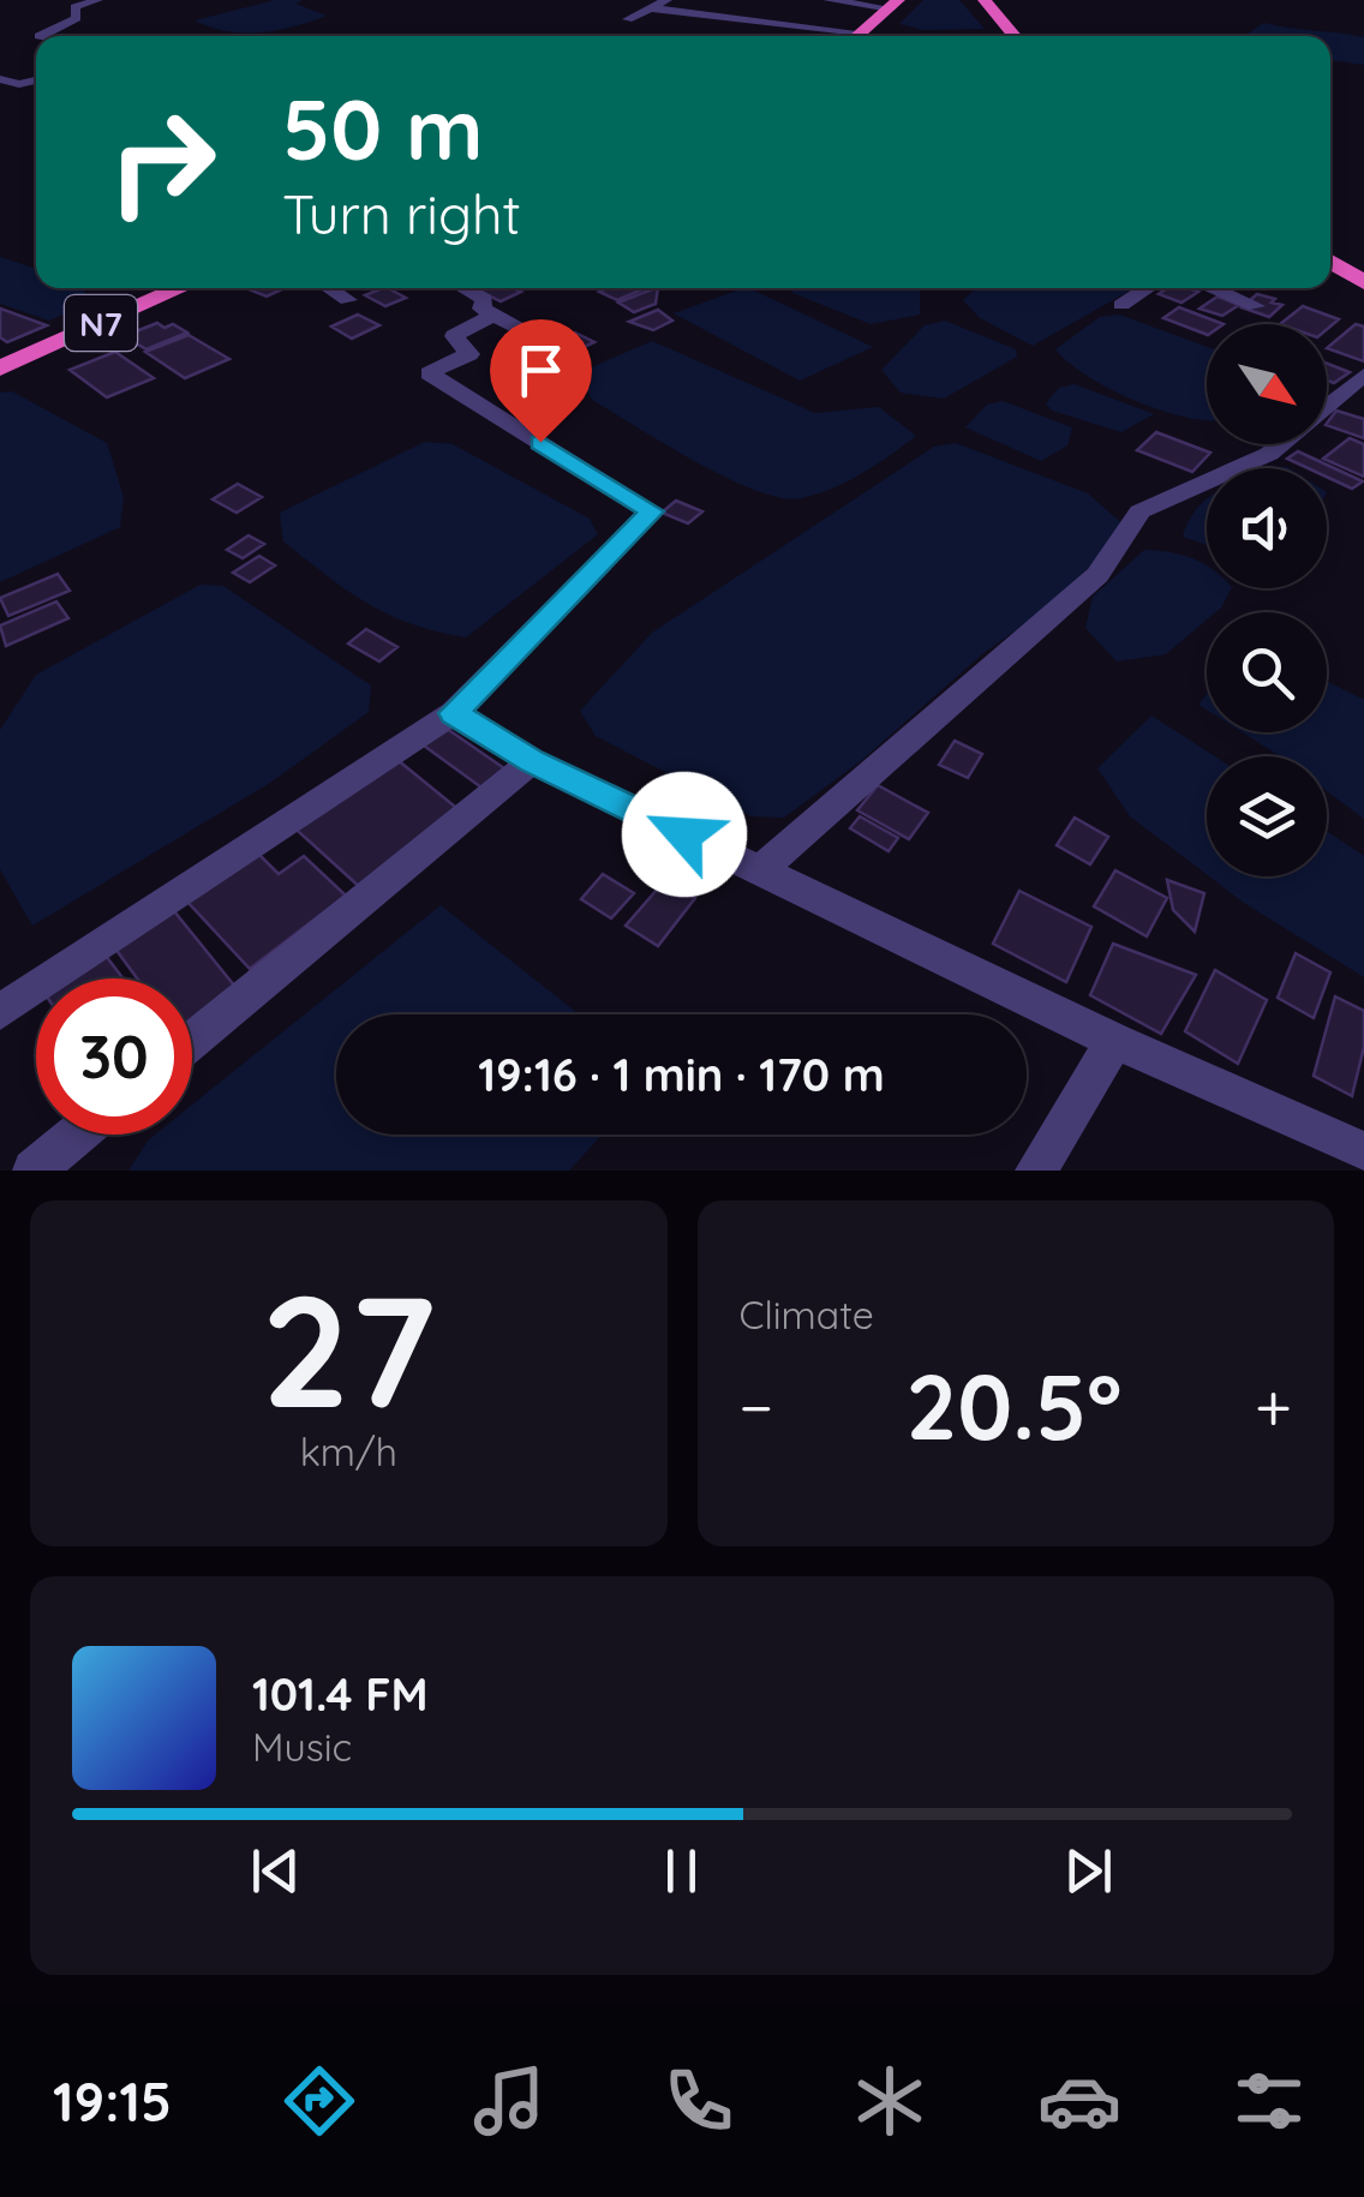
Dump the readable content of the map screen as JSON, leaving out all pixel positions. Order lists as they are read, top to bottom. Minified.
{"streets":{"highway":["N7"]},"north":"bottom right","page":{"turn":["50 m","Turn right"],"limit":"30","trip":"19:16 · 1 min · 170 m","tile":[["27","km/h"],"Climate"],"heat":["−","20.5°","+"],"song":["101.4 FM","Music"],"tabs":"19:15"}}
